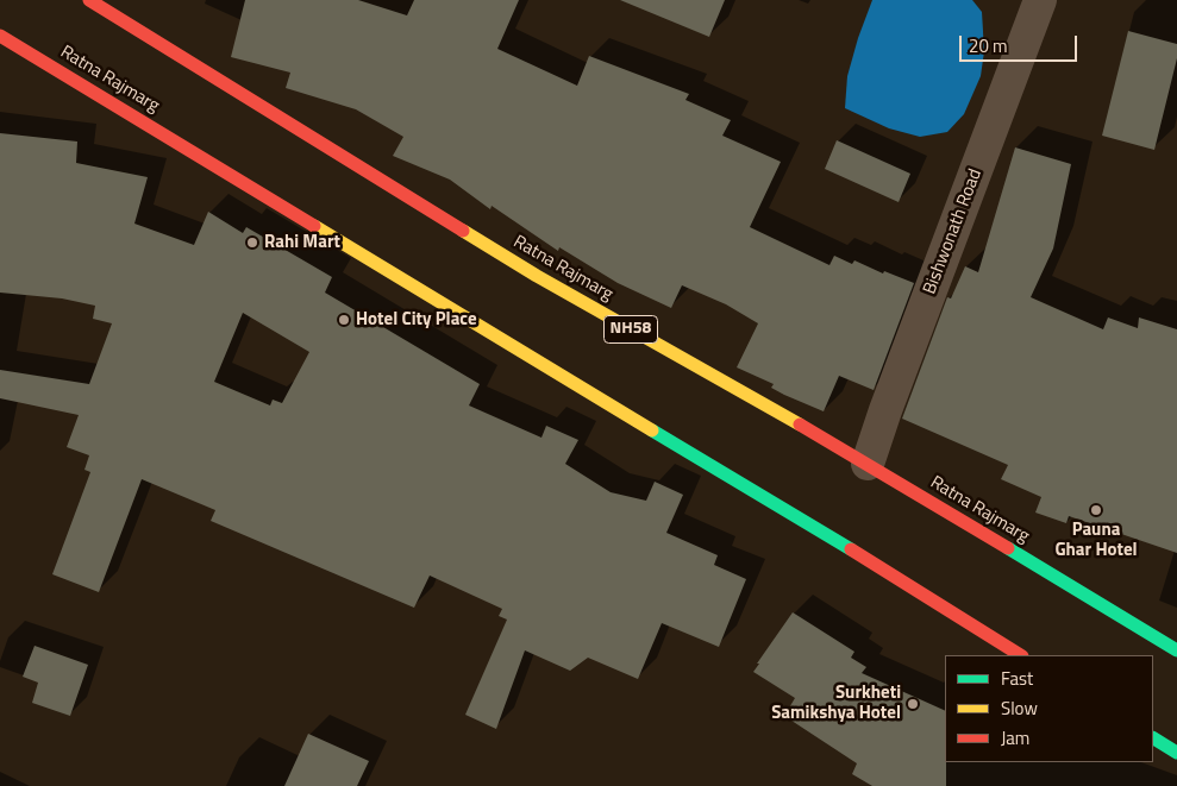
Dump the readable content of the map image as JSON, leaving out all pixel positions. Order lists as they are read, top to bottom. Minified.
{"streets":{"highway":["Ratna Rajmarg","NH58"],"street":["Bishwonath Road"]},"crossings":[["Ratna Rajmarg","Bishwonath Road"]],"places":["Rahi Mart","Hotel City Place","Pauna Ghar Hotel","Surkheti Samikshya Hotel"],"legend":["Fast","Slow","Jam"],"scale_bar":"20 m"}
